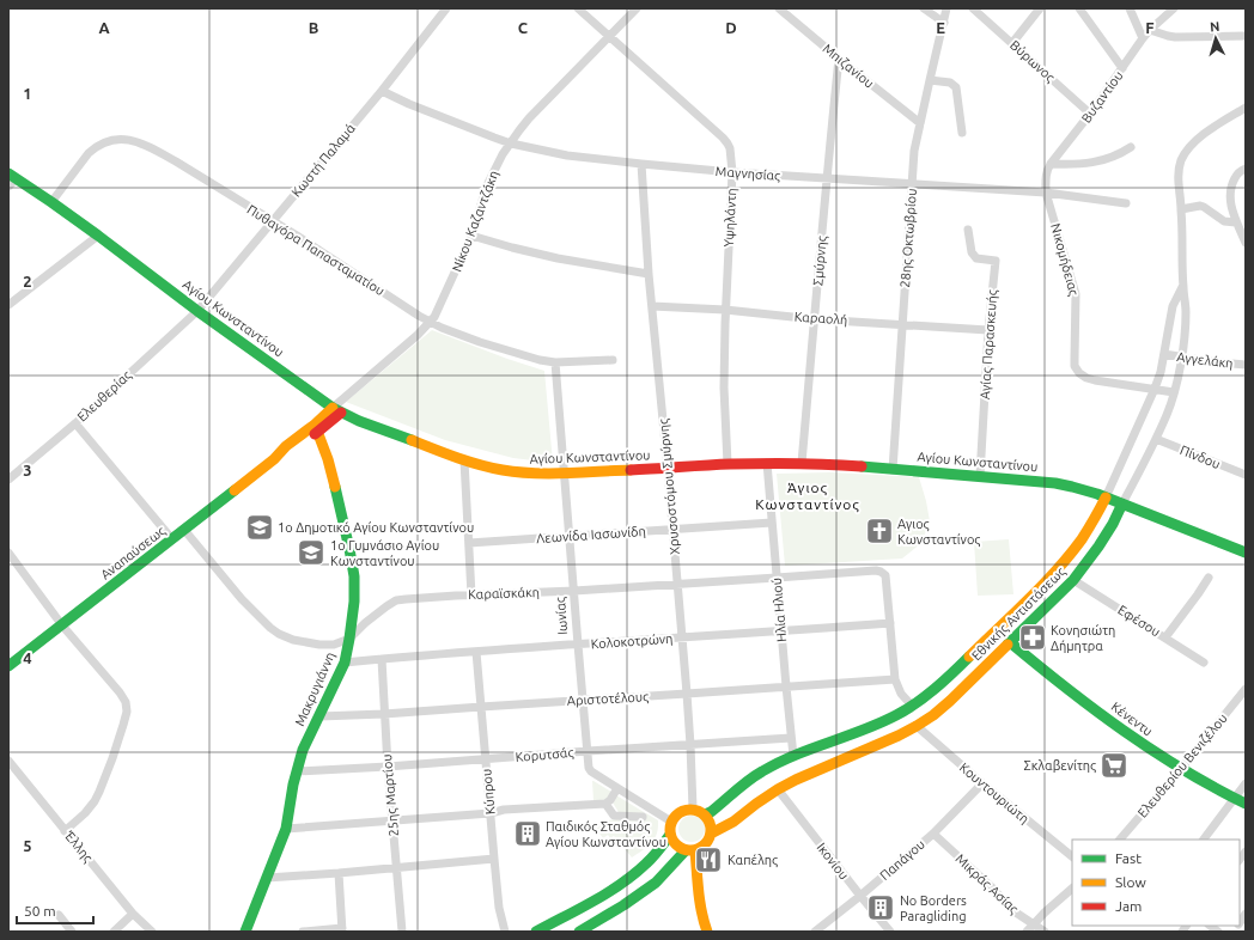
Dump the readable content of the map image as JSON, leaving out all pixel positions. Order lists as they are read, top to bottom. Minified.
{"streets":{"main road":["Αγίου Κωνσταντίνου","Αναπαύσεως","Εθνικής Αντιστάσεως","Μακρυγιάννη","Κένεντυ"],"street":["Βύρωνος","Μπιζανίου","Βυζαντίου","Κωστή Παλαμά","Μαγνησίας","Υψηλάντη","Νίκου Καζαντζάκη","28ης Οκτωβρίου","Πυθαγόρα Παπασταματίου","Νικομήδειας","Σμύρνης","Καραολή","Αγίας Παρασκευής","Αγγελάκη","Ελευθερίας","Πίνδου","Χρυσοστόμου Σμύρνης","Λεωνίδα Ιασωνίδη","Καραϊσκάκη","Ηλία Ηλιού","Ιωνίας","Εφέσου","Κολοκοτρώνη","Αριστοτέλους","Κορυτσάς","Ελευθερίου Βενιζέλου","Κύπρου","Κουντουριώτη","25ης Μαρτίου","Έλλης","Παπάγου","Ικονίου","Μικράς Ασίας"]},"crossings":[["Βύρωνος","Βυζαντίου"],["Μπιζανίου","28ης Οκτωβρίου"],["Μπιζανίου","Σμύρνης"],["Βυζαντίου","Μαγνησίας"],["Βυζαντίου","Νικομήδειας"],["Κωστή Παλαμά","Μαγνησίας"],["Κωστή Παλαμά","Πυθαγόρα Παπασταματίου"],["Κωστή Παλαμά","Αγίου Κωνσταντίνου"],["Κωστή Παλαμά","Ελευθερίας"],["Μαγνησίας","Υψηλάντη"],["Μαγνησίας","Νίκου Καζαντζάκη"],["Μαγνησίας","28ης Οκτωβρίου"],["Μαγνησίας","Νικομήδειας"],["Μαγνησίας","Σμύρνης"],["Μαγνησίας","Χρυσοστόμου Σμύρνης"],["Υψηλάντη","Νίκου Καζαντζάκη"],["Υψηλάντη","Αγίου Κωνσταντίνου"],["Υψηλάντη","Καραολή"],["Νίκου Καζαντζάκη","Πυθαγόρα Παπασταματίου"],["Νίκου Καζαντζάκη","Αγίου Κωνσταντίνου"],["Νίκου Καζαντζάκη","Αναπαύσεως"],["28ης Οκτωβρίου","Αγίου Κωνσταντίνου"],["28ης Οκτωβρίου","Καραολή"],["Πυθαγόρα Παπασταματίου","Αγίου Κωνσταντίνου"],["Πυθαγόρα Παπασταματίου","Ιωνίας"],["Νικομήδειας","Εθνικής Αντιστάσεως"],["Σμύρνης","Αγίου Κωνσταντίνου"],["Σμύρνης","Καραολή"],["Αγίου Κωνσταντίνου","Αγίας Παρασκευής"],["Αγίου Κωνσταντίνου","Ελευθερίας"],["Αγίου Κωνσταντίνου","Χρυσοστόμου Σμύρνης"],["Αγίου Κωνσταντίνου","Αναπαύσεως"],["Αγίου Κωνσταντίνου","Ηλία Ηλιού"],["Αγίου Κωνσταντίνου","Εθνικής Αντιστάσεως"],["Αγίου Κωνσταντίνου","Ιωνίας"],["Καραολή","Αγίας Παρασκευής"],["Καραολή","Χρυσοστόμου Σμύρνης"],["Αγγελάκη","Εθνικής Αντιστάσεως"],["Πίνδου","Εθνικής Αντιστάσεως"],["Χρυσοστόμου Σμύρνης","Λεωνίδα Ιασωνίδη"],["Χρυσοστόμου Σμύρνης","Καραϊσκάκη"],["Χρυσοστόμου Σμύρνης","Εθνικής Αντιστάσεως"],["Χρυσοστόμου Σμύρνης","Ιωνίας"],["Χρυσοστόμου Σμύρνης","Κολοκοτρώνη"],["Χρυσοστόμου Σμύρνης","Αριστοτέλους"],["Χρυσοστόμου Σμύρνης","Κορυτσάς"],["Λεωνίδα Ιασωνίδη","Ηλία Ηλιού"],["Λεωνίδα Ιασωνίδη","Ιωνίας"],["Αναπαύσεως","Καραϊσκάκη"],["Αναπαύσεως","Μακρυγιάννη"],["Καραϊσκάκη","Ηλία Ηλιού"],["Καραϊσκάκη","Ιωνίας"],["Καραϊσκάκη","Κολοκοτρώνη"],["Καραϊσκάκη","Μακρυγιάννη"],["Ηλία Ηλιού","Εθνικής Αντιστάσεως"],["Ηλία Ηλιού","Κολοκοτρώνη"],["Ηλία Ηλιού","Αριστοτέλους"],["Ηλία Ηλιού","Κορυτσάς"],["Εθνικής Αντιστάσεως","Ιωνίας"],["Εθνικής Αντιστάσεως","Εφέσου"],["Εθνικής Αντιστάσεως","Κένεντυ"],["Εθνικής Αντιστάσεως","Κουντουριώτη"],["Εθνικής Αντιστάσεως","Ικονίου"],["Ιωνίας","Κολοκοτρώνη"],["Ιωνίας","Αριστοτέλους"],["Ιωνίας","Κορυτσάς"],["Κολοκοτρώνη","Μακρυγιάννη"],["Κολοκοτρώνη","Κύπρου"],["Κολοκοτρώνη","25ης Μαρτίου"],["Μακρυγιάννη","Αριστοτέλους"],["Μακρυγιάννη","Κορυτσάς"],["Αριστοτέλους","Κύπρου"],["Αριστοτέλους","25ης Μαρτίου"],["Κένεντυ","Ελευθερίου Βενιζέλου"],["Κορυτσάς","Κύπρου"],["Κορυτσάς","25ης Μαρτίου"],["Κουντουριώτη","Παπάγου"],["Παπάγου","Ικονίου"],["Παπάγου","Μικράς Ασίας"]],"districts":["Άγιος Κωνσταντίνος"],"places":{"school or university":["1ο Δημοτικό Αγίου Κωνσταντίνου","1ο Γυμνάσιο Αγίου Κωνσταντίνου"],"church":["Αγιος Κωνσταντίνος"],"pharmacy":["Κονησιώτη Δήμητρα"],"supermarket":["Σκλαβενίτης"],"building":["Παιδικός Σταθμός Αγίου Κωνσταντίνου","No Borders Paragliding"],"restaurant":["Καπέλης"]},"legend":["Fast","Slow","Jam"],"scale_bar":"50 m","north":"top","grid":{"columns":["A","B","C","D","E","F"],"rows":["1","2","3","4","5"]}}
